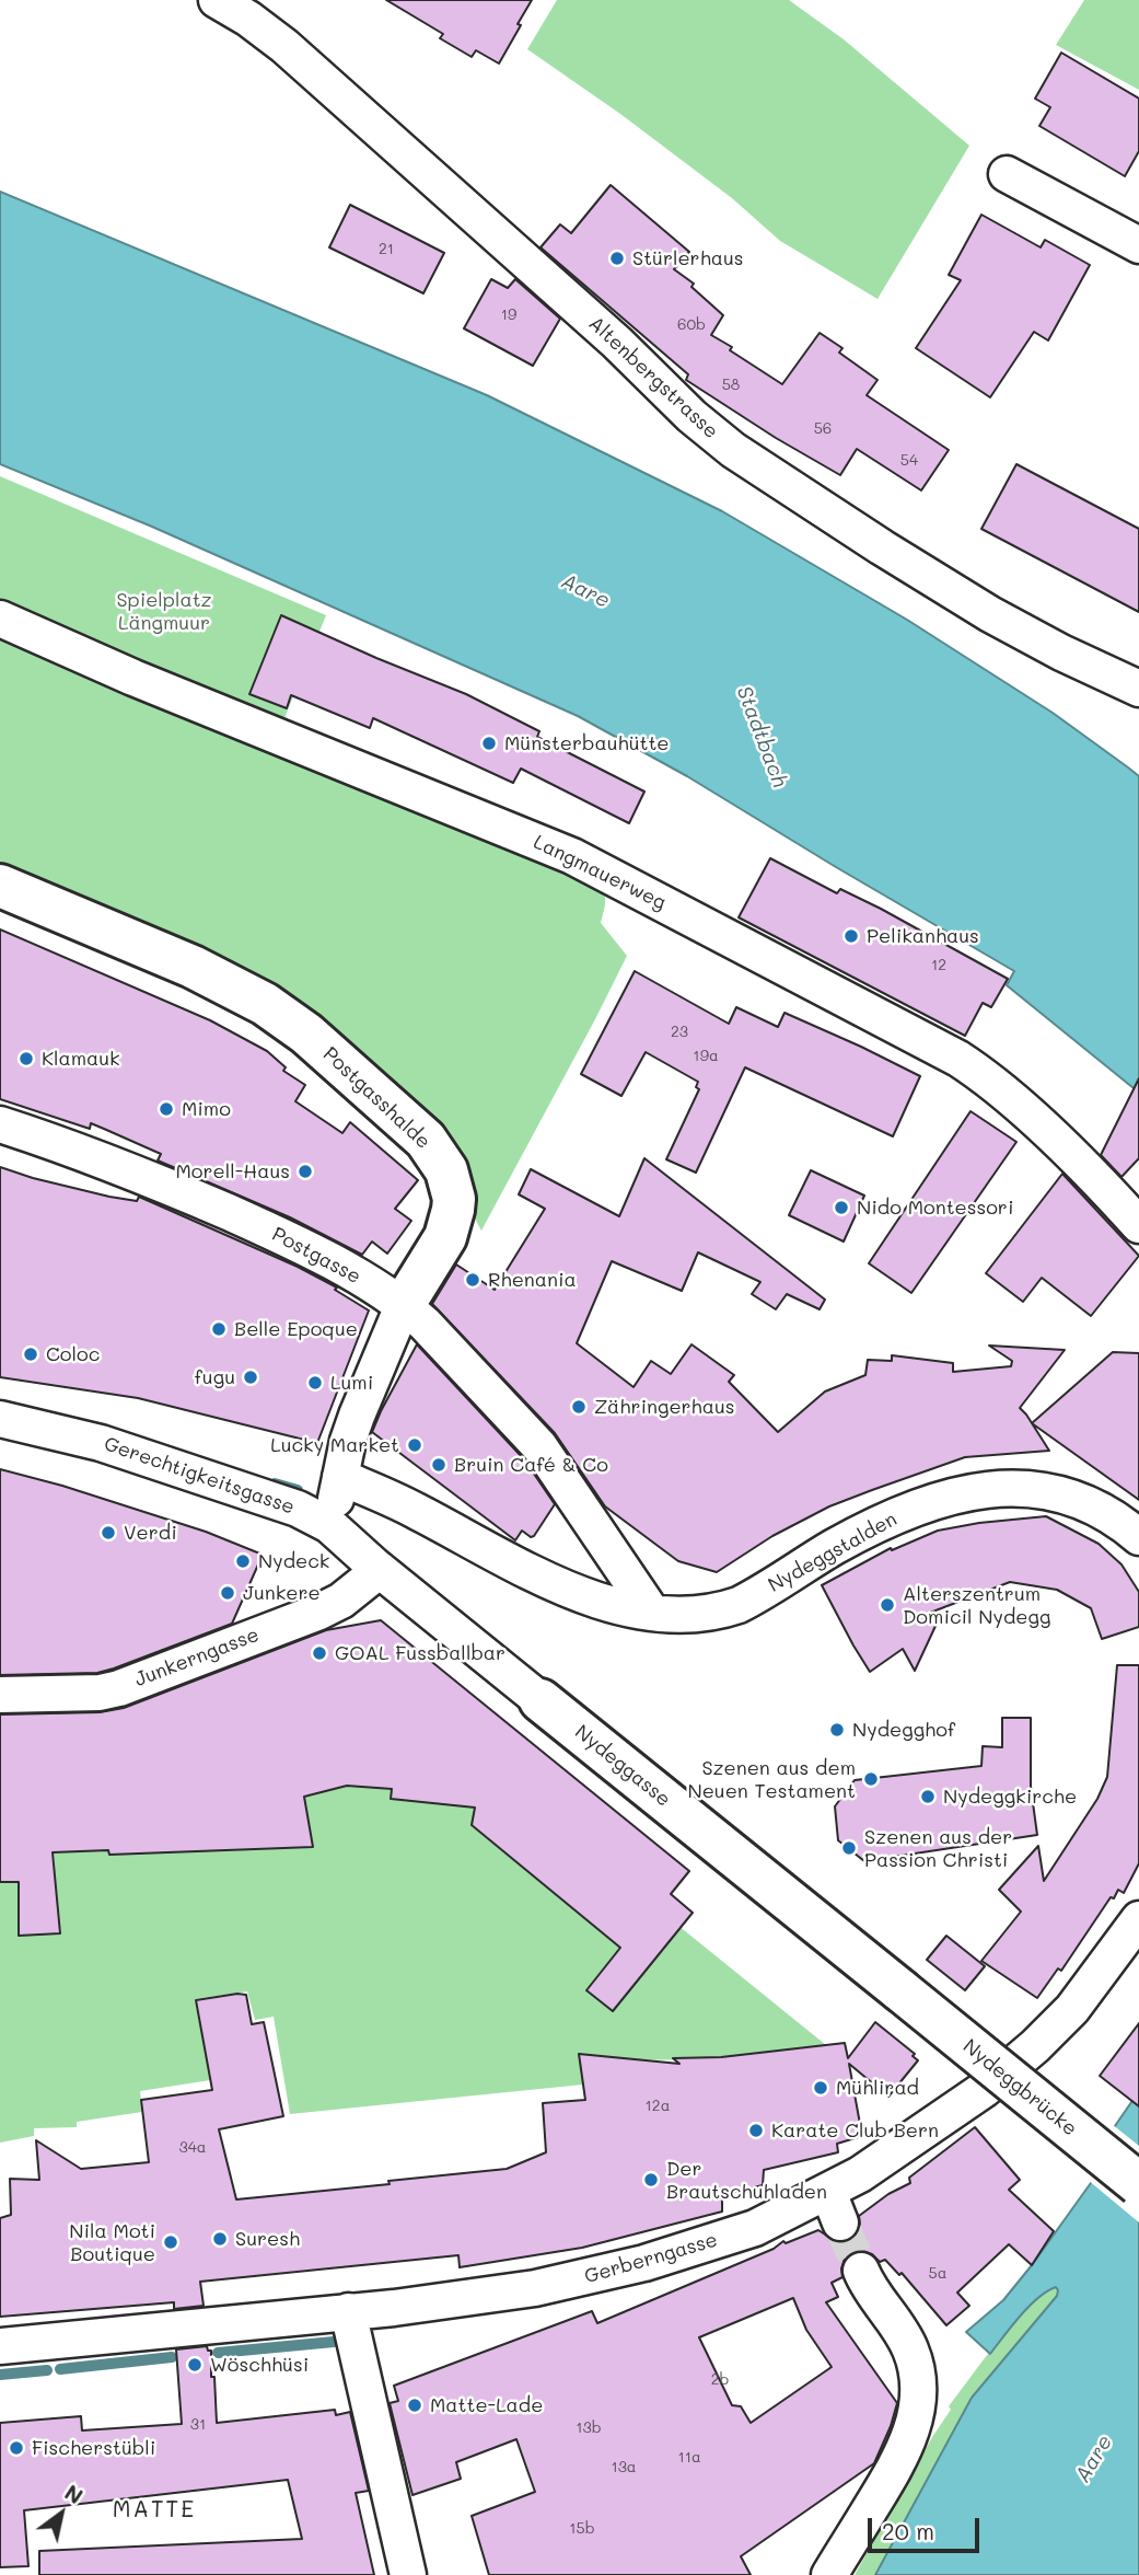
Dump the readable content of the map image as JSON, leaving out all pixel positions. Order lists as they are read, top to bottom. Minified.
{"streets":{"street":["Altenbergstrasse","Langmauerweg","Postgasshalde","Postgasse","Gerechtigkeitsgasse","Nydeggstalden","Junkerngasse","Nydeggasse","Nydeggbrücke","Gerberngasse"]},"crossings":[["Postgasshalde","Postgasse"],["Postgasshalde","Gerechtigkeitsgasse"],["Postgasshalde","Nydeggstalden"],["Postgasse","Nydeggstalden"],["Gerechtigkeitsgasse","Junkerngasse"],["Gerechtigkeitsgasse","Nydeggasse"],["Junkerngasse","Nydeggasse"],["Nydeggasse","Nydeggbrücke"]],"districts":["MATTE"],"water":["Aare","Stadtbach"],"parks":["Spielplatz Längmuur"],"places":["Stürlerhaus","Münsterbauhütte","Pelikanhaus","Klamauk","Mimo","Morell-Haus","Nido Montessori","Rhenania","Belle Epoque","Coloc","fugu","Lumi","Zähringerhaus","Lucky Market","Bruin Café & Co","Verdi","Nydeck","Junkere","Alterszentrum Domicil Nydegg","GOAL Fussballbar","Nydegghof","Szenen aus dem Neuen Testament","Nydeggkirche","Szenen aus der Passion Christi","Mühlirad","Karate Club Bern","Der Brautschuhladen","Suresh","Nila Moti Boutique","Wöschhüsi","Matte-Lade","Fischerstübli"],"house_numbers":["21","19","60b","58","56","54","12","23","19a","12a","34a","5a","2b","31","13b","11a","13a","15b"],"scale_bar":"20 m","north":"top right"}
